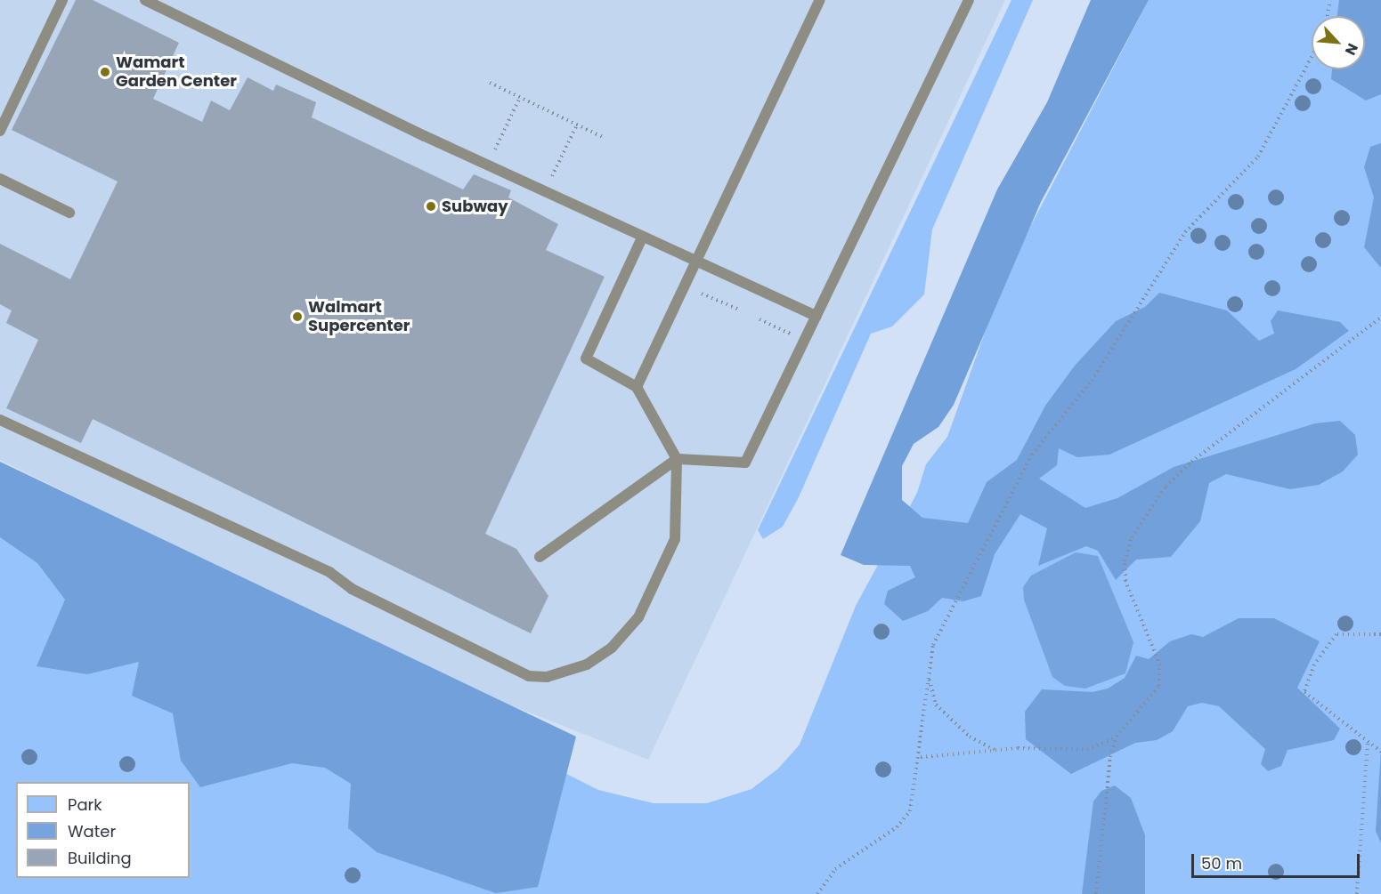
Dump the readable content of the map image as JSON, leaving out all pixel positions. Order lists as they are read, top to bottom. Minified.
{"places":["Wamart Garden Center","Subway","Walmart Supercenter"],"legend":["Park","Water","Building"],"scale_bar":"50 m","north":"bottom right"}
